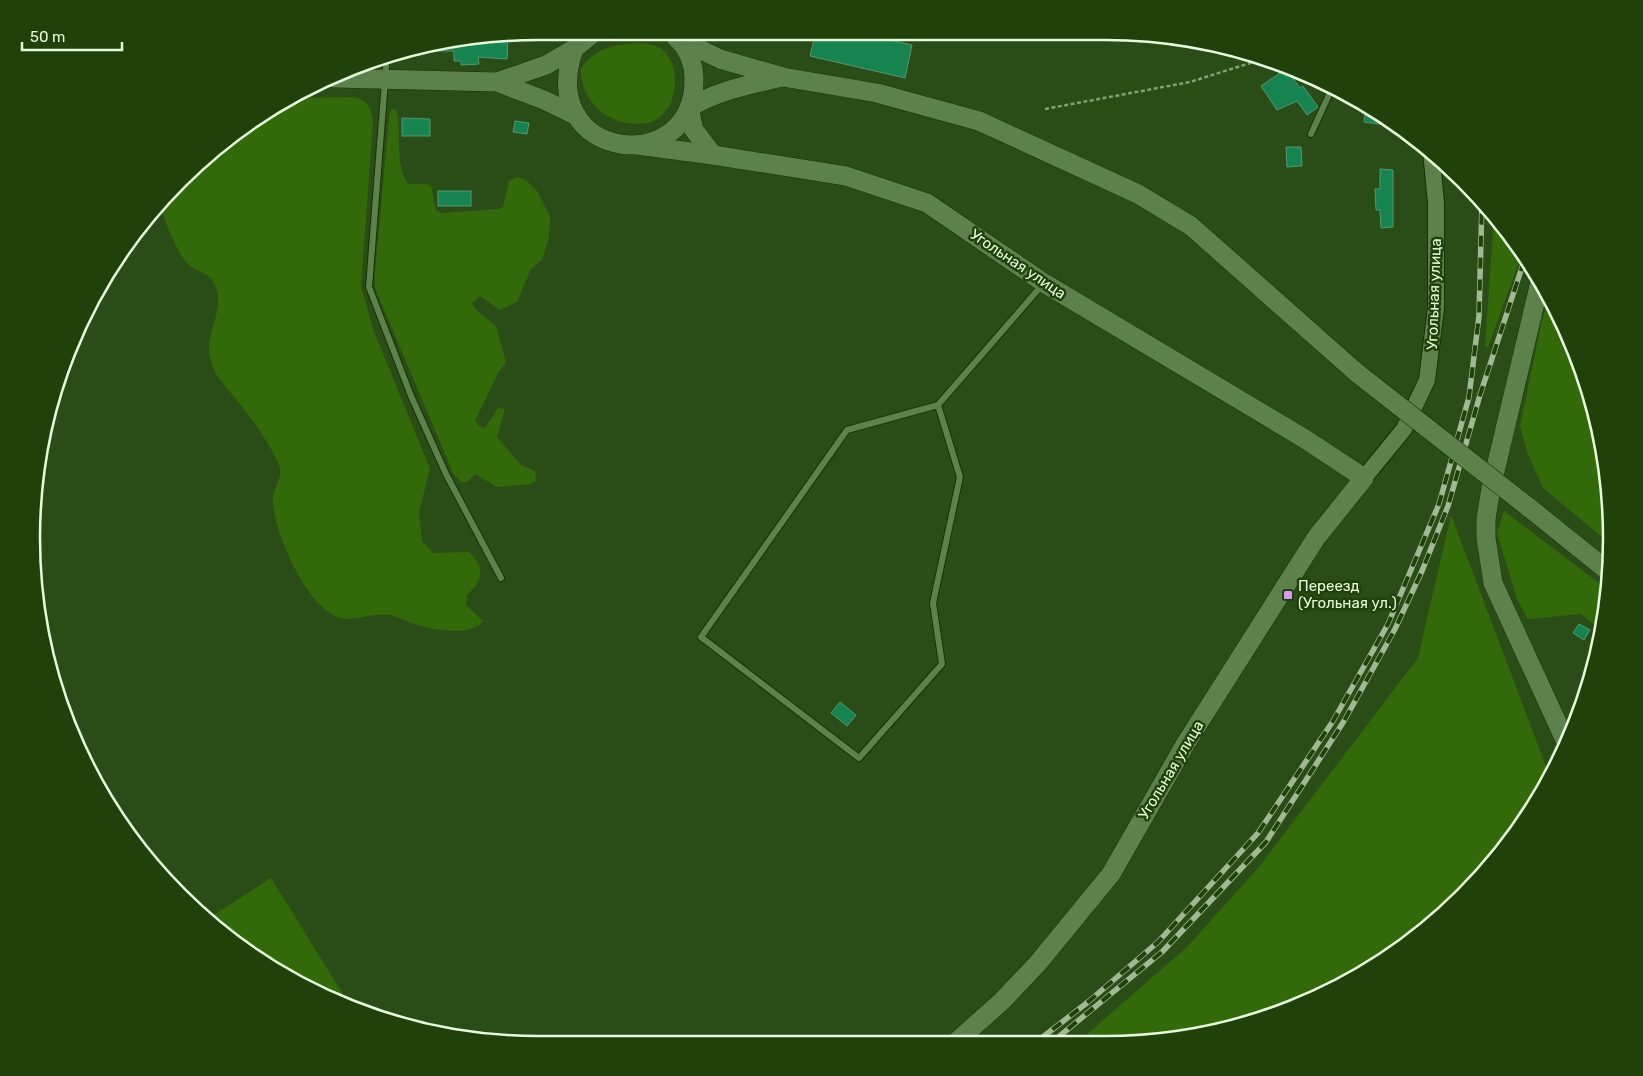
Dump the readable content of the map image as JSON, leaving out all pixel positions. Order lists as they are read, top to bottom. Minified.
{"streets":{"main road":["Угольная улица"]},"places":{"transit":["Переезд (Угольная ул.)"]},"scale_bar":"50 m"}
